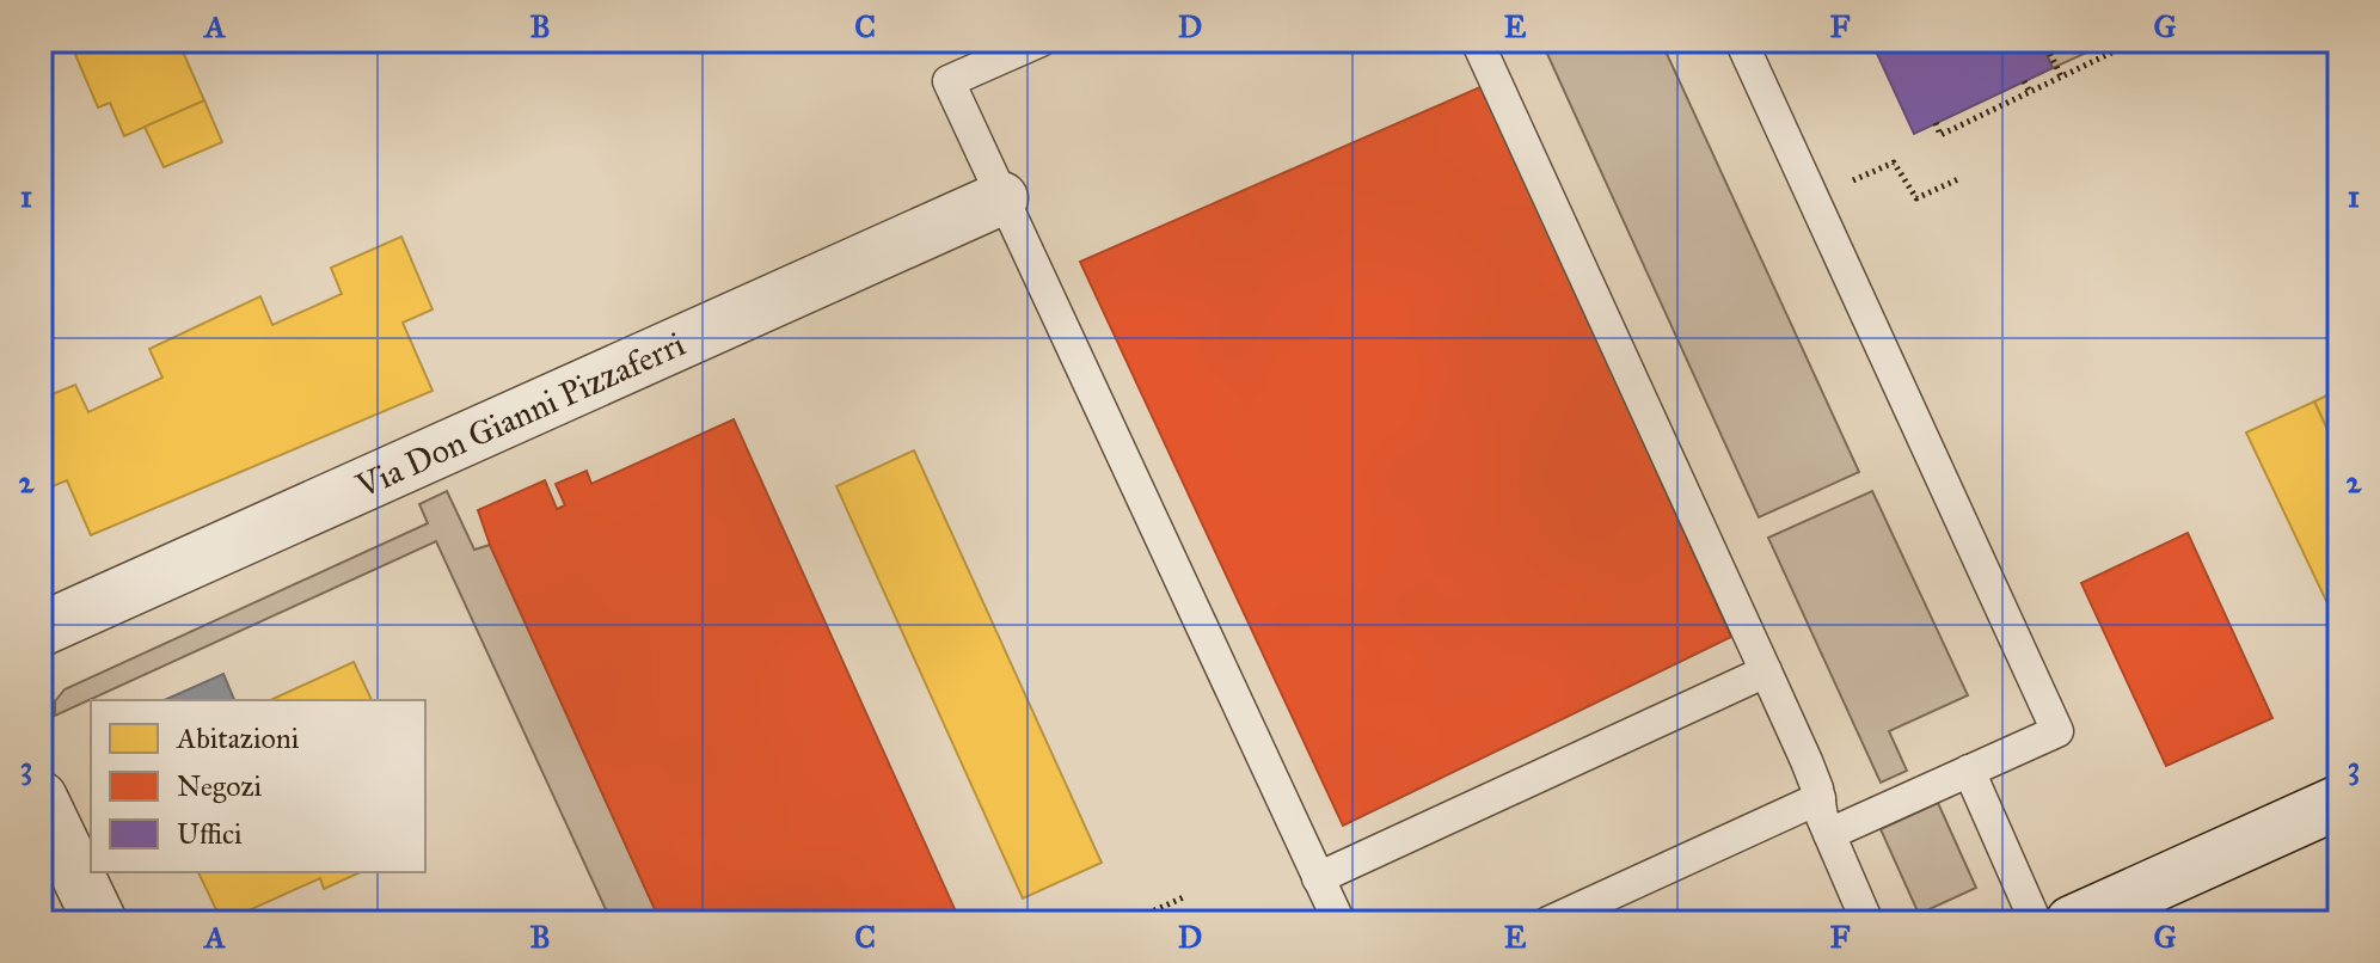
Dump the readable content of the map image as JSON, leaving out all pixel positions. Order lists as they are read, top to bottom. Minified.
{"streets":{"street":["Via Don Gianni Pizzaferri"]},"legend":["Abitazioni","Negozi","Uffici"],"grid":{"columns":["A","B","C","D","E","F","G"],"rows":["1","2","3"]}}
